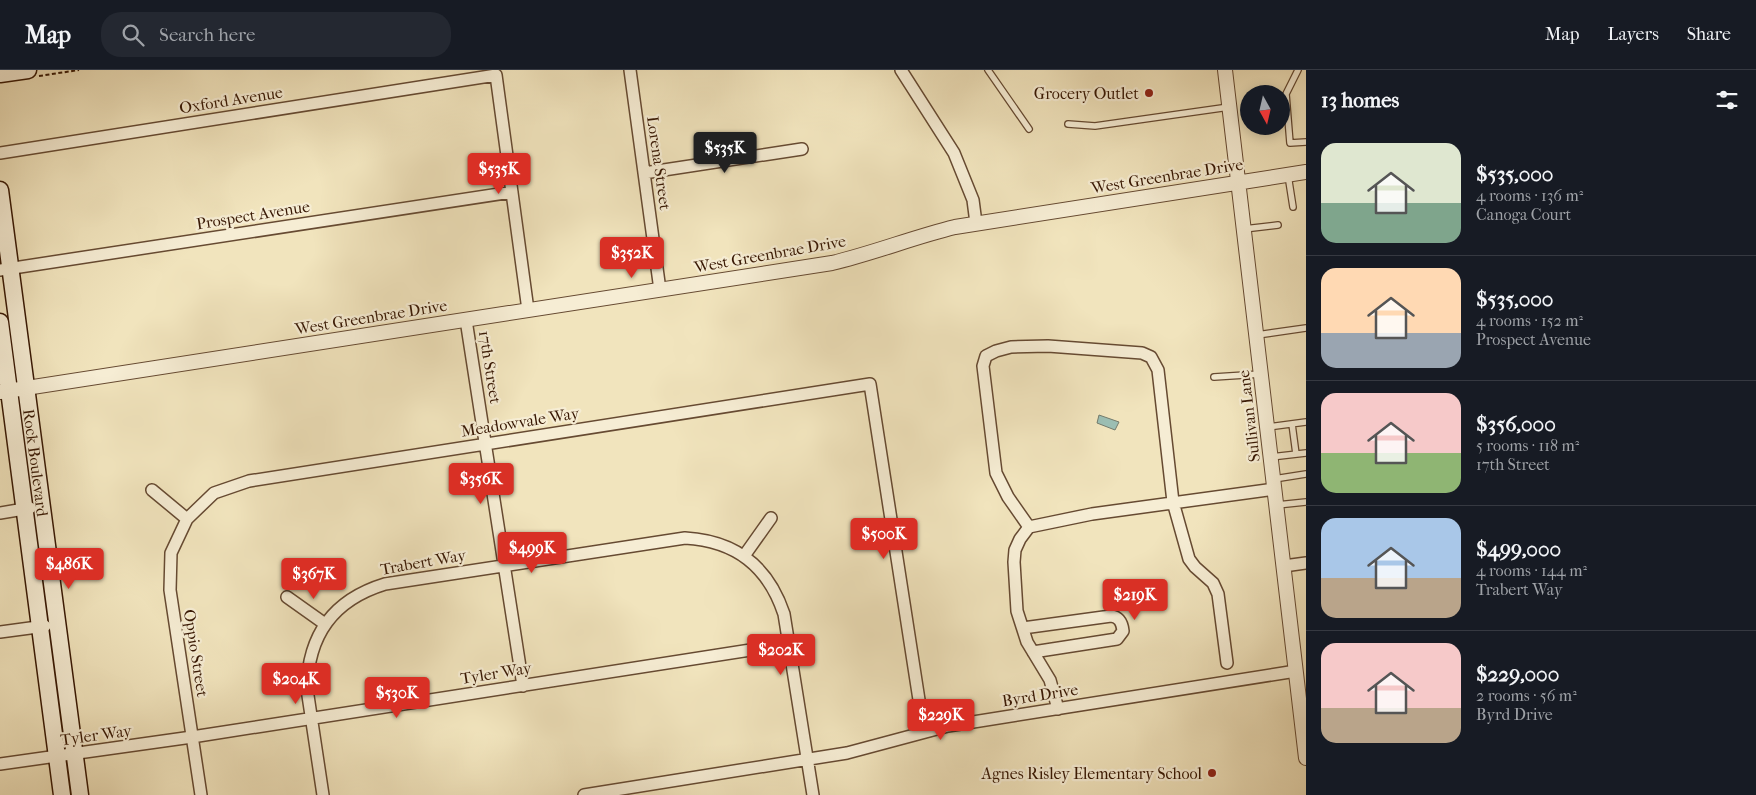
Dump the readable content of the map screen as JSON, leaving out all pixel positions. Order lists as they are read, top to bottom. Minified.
{"streets":{"main road":["Rock Boulevard"],"street":["Oxford Avenue","Lorena Street","West Greenbrae Drive","Prospect Avenue","17th Street","Sullivan Lane","Meadowvale Way","Trabert Way","Oppio Street","Tyler Way","Byrd Drive"]},"crossings":[["Oxford Avenue","Prospect Avenue"],["Lorena Street","West Greenbrae Drive"],["West Greenbrae Drive","17th Street"],["West Greenbrae Drive","Sullivan Lane"],["West Greenbrae Drive","Rock Boulevard"],["Prospect Avenue","Rock Boulevard"],["17th Street","Meadowvale Way"],["17th Street","Trabert Way"],["17th Street","Tyler Way"],["Sullivan Lane","Byrd Drive"],["Meadowvale Way","Oppio Street"],["Meadowvale Way","Byrd Drive"],["Rock Boulevard","Tyler Way"],["Trabert Way","Tyler Way"],["Trabert Way","Byrd Drive"],["Oppio Street","Tyler Way"]],"places":["Grocery Outlet","Agnes Risley Elementary School"],"north":"bottom","page":{"header":"Map","search":"Search here","nav":["Map","Layers","Share"],"heading":"13 homes","list":[{"name":"$535,000","note":"4 rooms · 136 m² · Canoga Court"},{"name":"$535,000","note":"4 rooms · 152 m² · Prospect Avenue"},{"name":"$356,000","note":"5 rooms · 118 m² · 17th Street"},{"name":"$499,000","note":"4 rooms · 144 m² · Trabert Way"},{"name":"$229,000","note":"2 rooms · 56 m² · Byrd Drive"}],"price":["$535K","$535K","$352K","$356K","$500K","$499K","$486K","$367K","$219K","$202K","$204K","$530K","$229K"]}}
